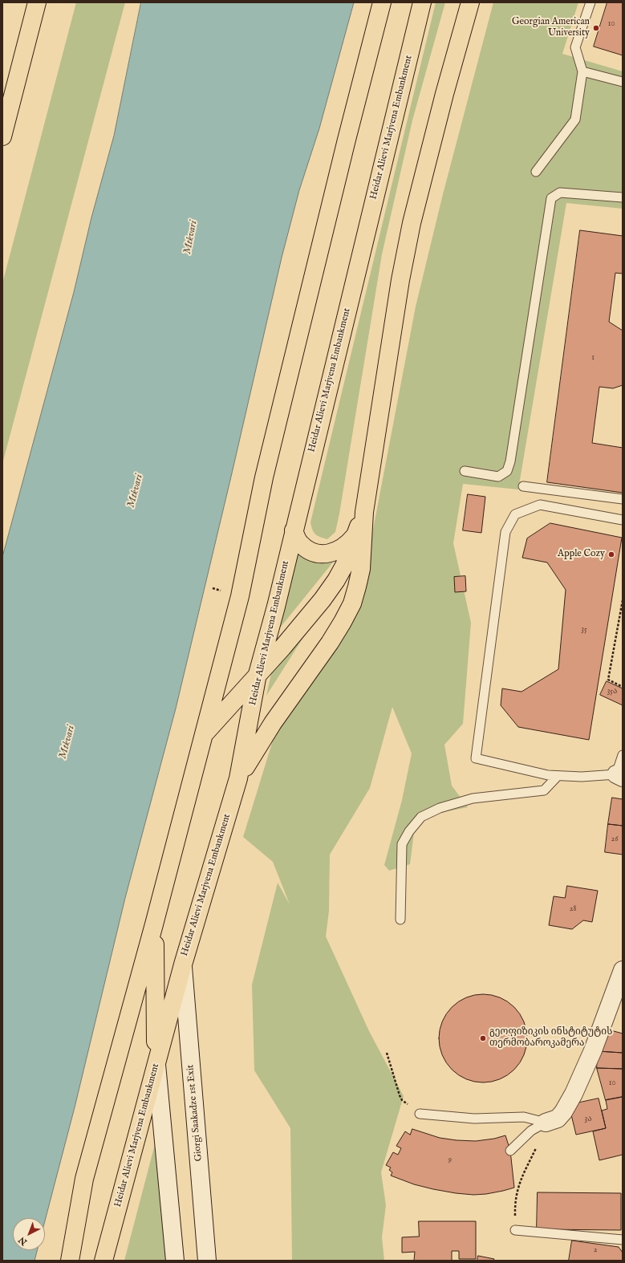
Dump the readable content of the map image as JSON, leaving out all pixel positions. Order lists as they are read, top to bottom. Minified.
{"streets":{"main road":["Heidar Alievi Marjvena Embankment","Giorgi Saakadze 1st Exit"]},"crossings":[["Heidar Alievi Marjvena Embankment","Giorgi Saakadze 1st Exit"]],"water":["Mtkvari"],"places":["Georgian American University","Apple Cozy","გეოფიზიკის ინსტიტუტის თერმობაროკამერა"],"house_numbers":["10","1","35","35ა","26","28","10","3ა","9","2"],"north":"bottom left"}
